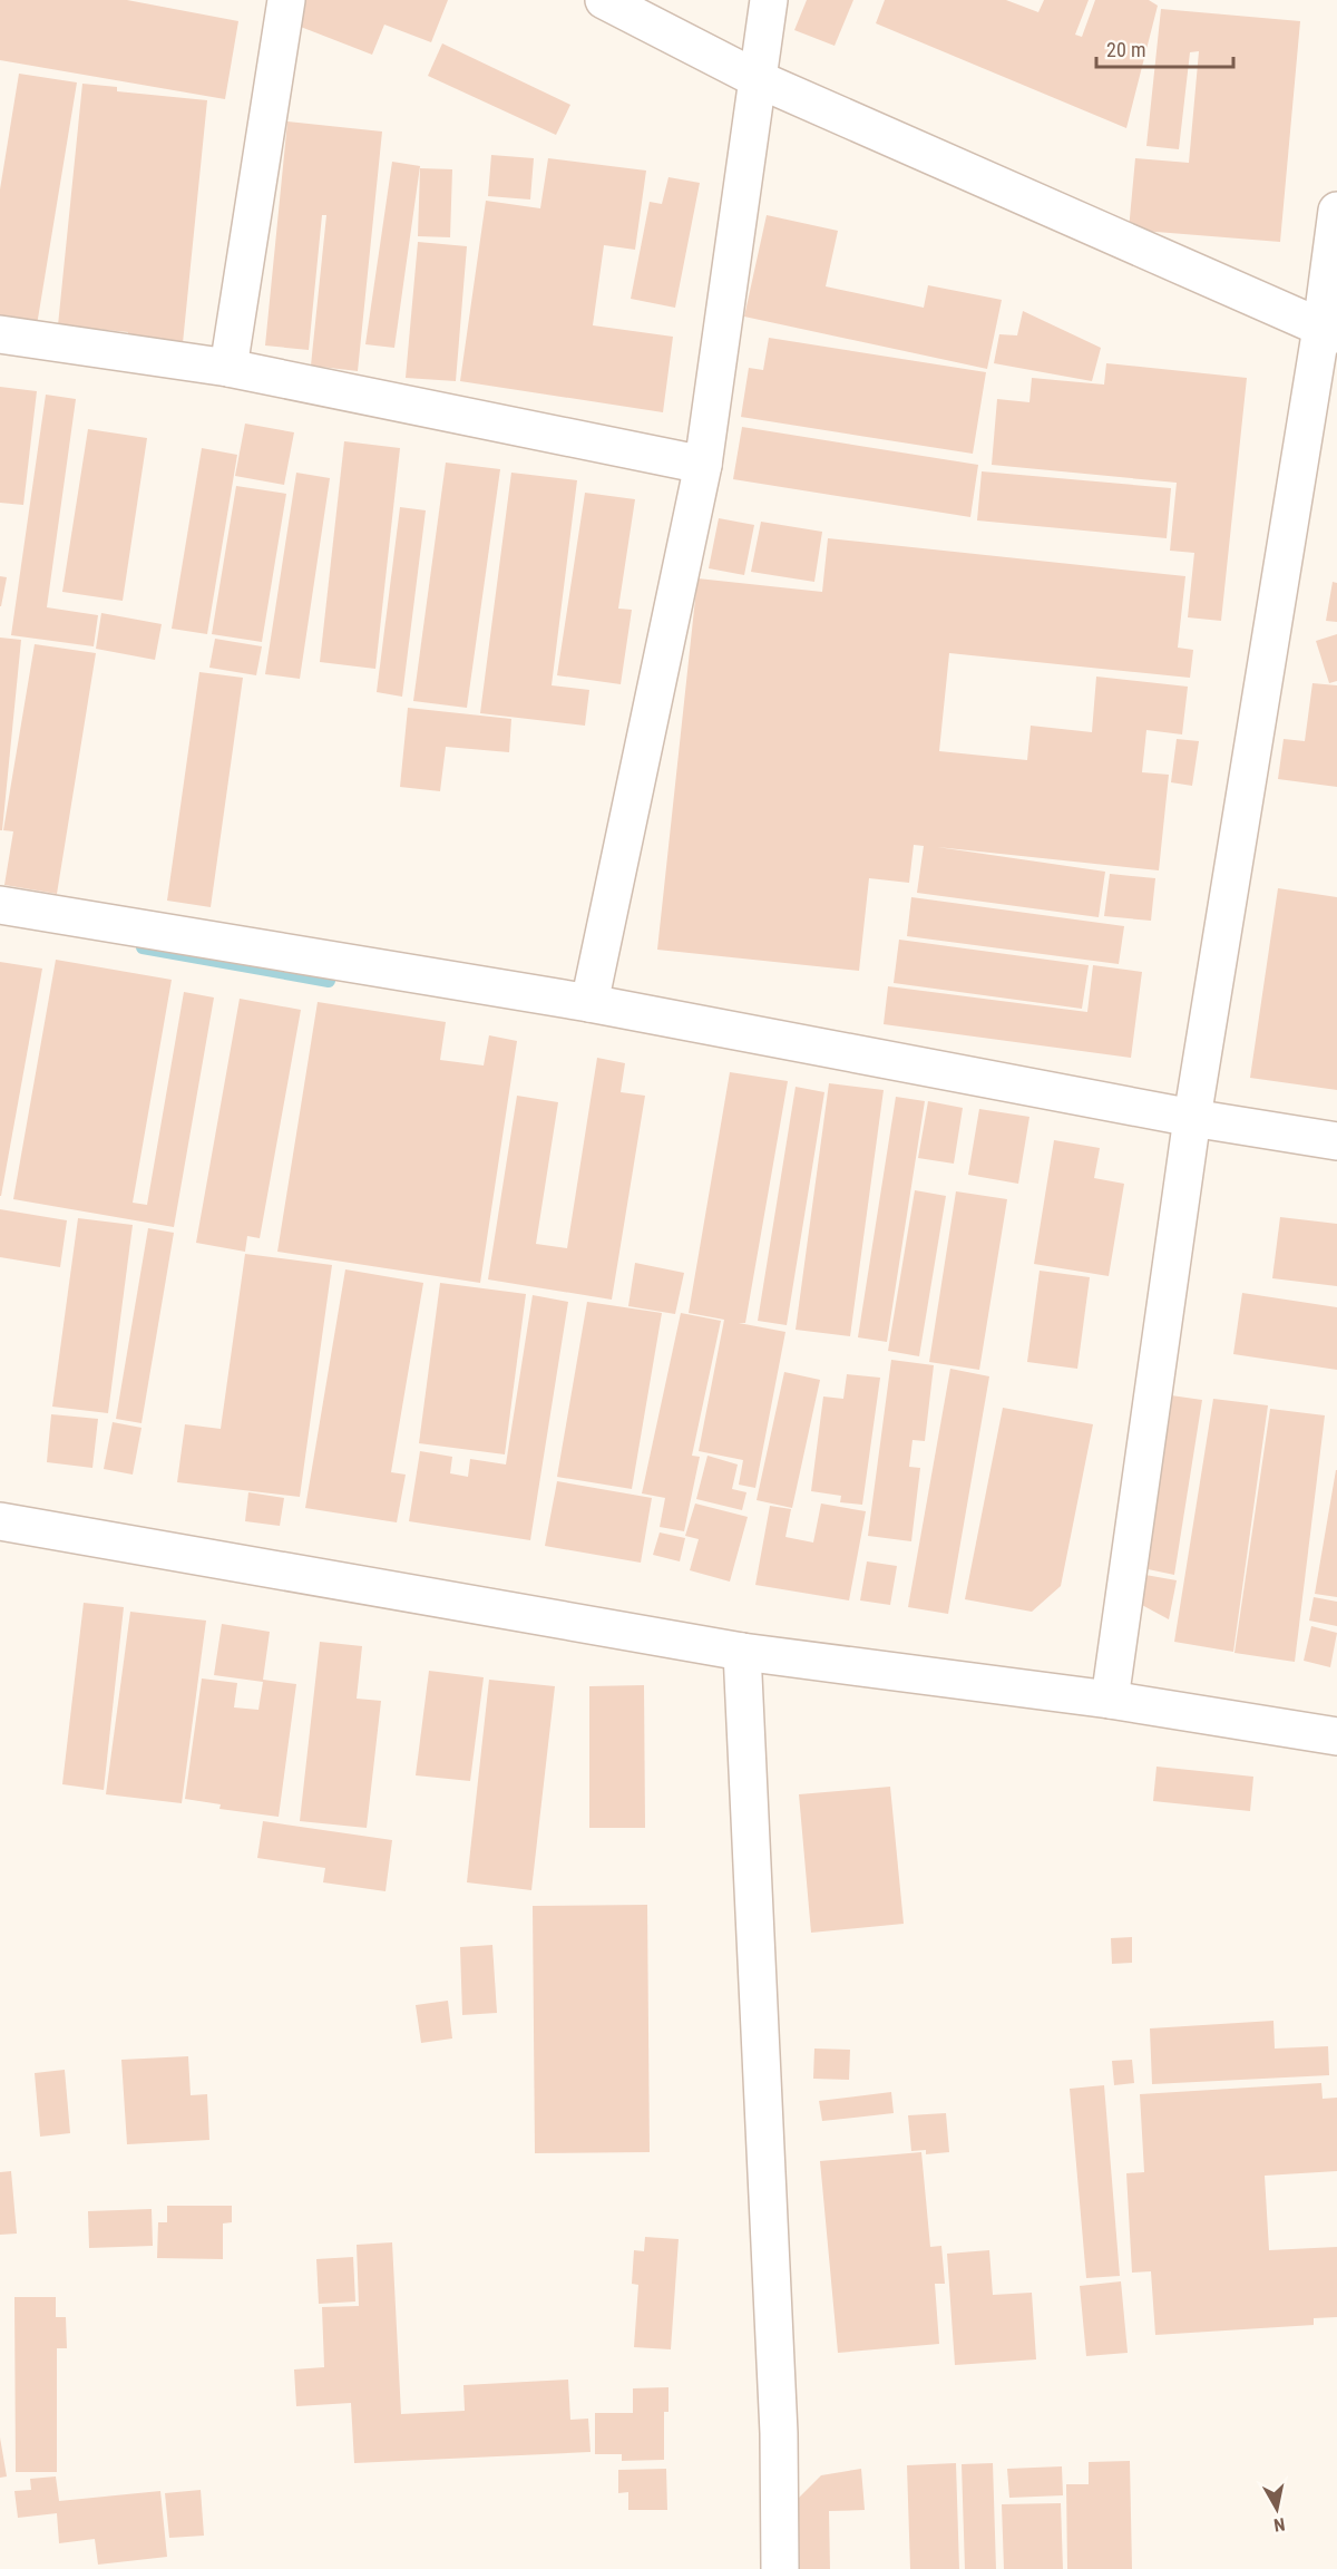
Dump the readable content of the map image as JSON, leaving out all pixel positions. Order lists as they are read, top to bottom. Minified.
{"scale_bar":"20 m","north":"bottom"}
